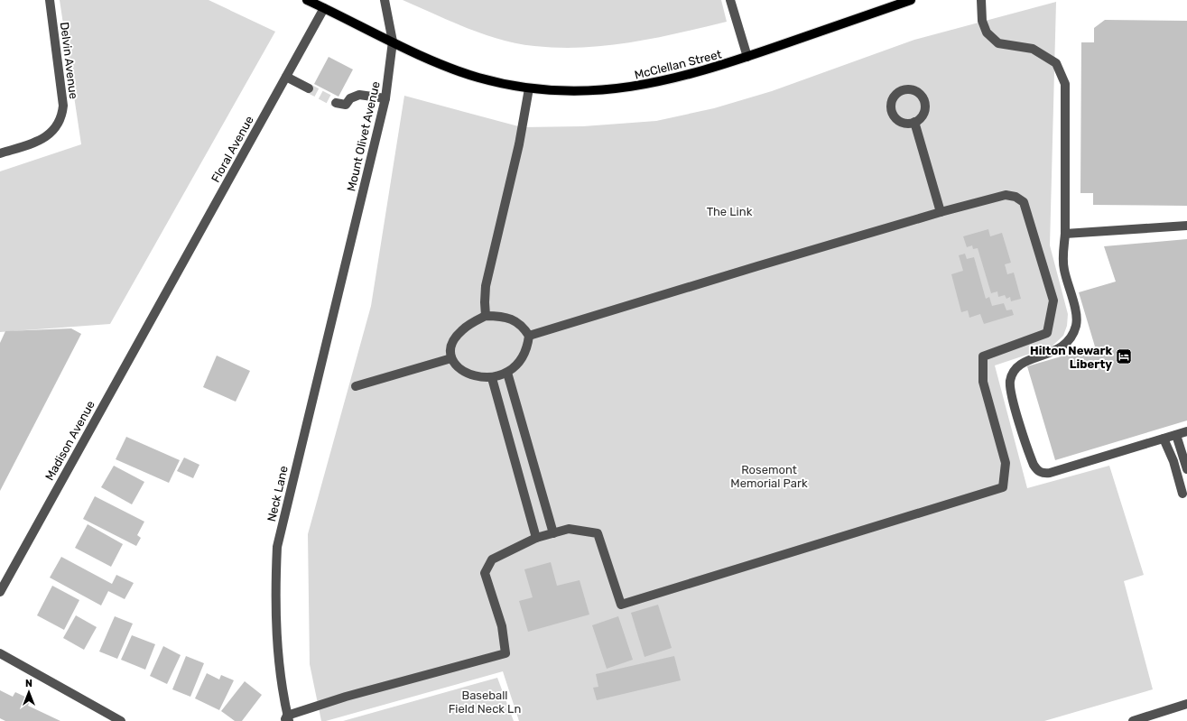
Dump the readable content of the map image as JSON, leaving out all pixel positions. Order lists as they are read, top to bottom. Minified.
{"streets":{"main road":["McClellan Street"],"street":["Delvin Avenue","Mount Olivet Avenue","Floral Avenue","Madison Avenue","Neck Lane"]},"crossings":[["McClellan Street","Mount Olivet Avenue"],["McClellan Street","Floral Avenue"],["Mount Olivet Avenue","Neck Lane"],["Floral Avenue","Madison Avenue"]],"parks":["The Link","Rosemont Memorial Park","Baseball Field Neck Ln"],"places":{"hotel":["Hilton Newark Liberty"]},"north":"top"}
